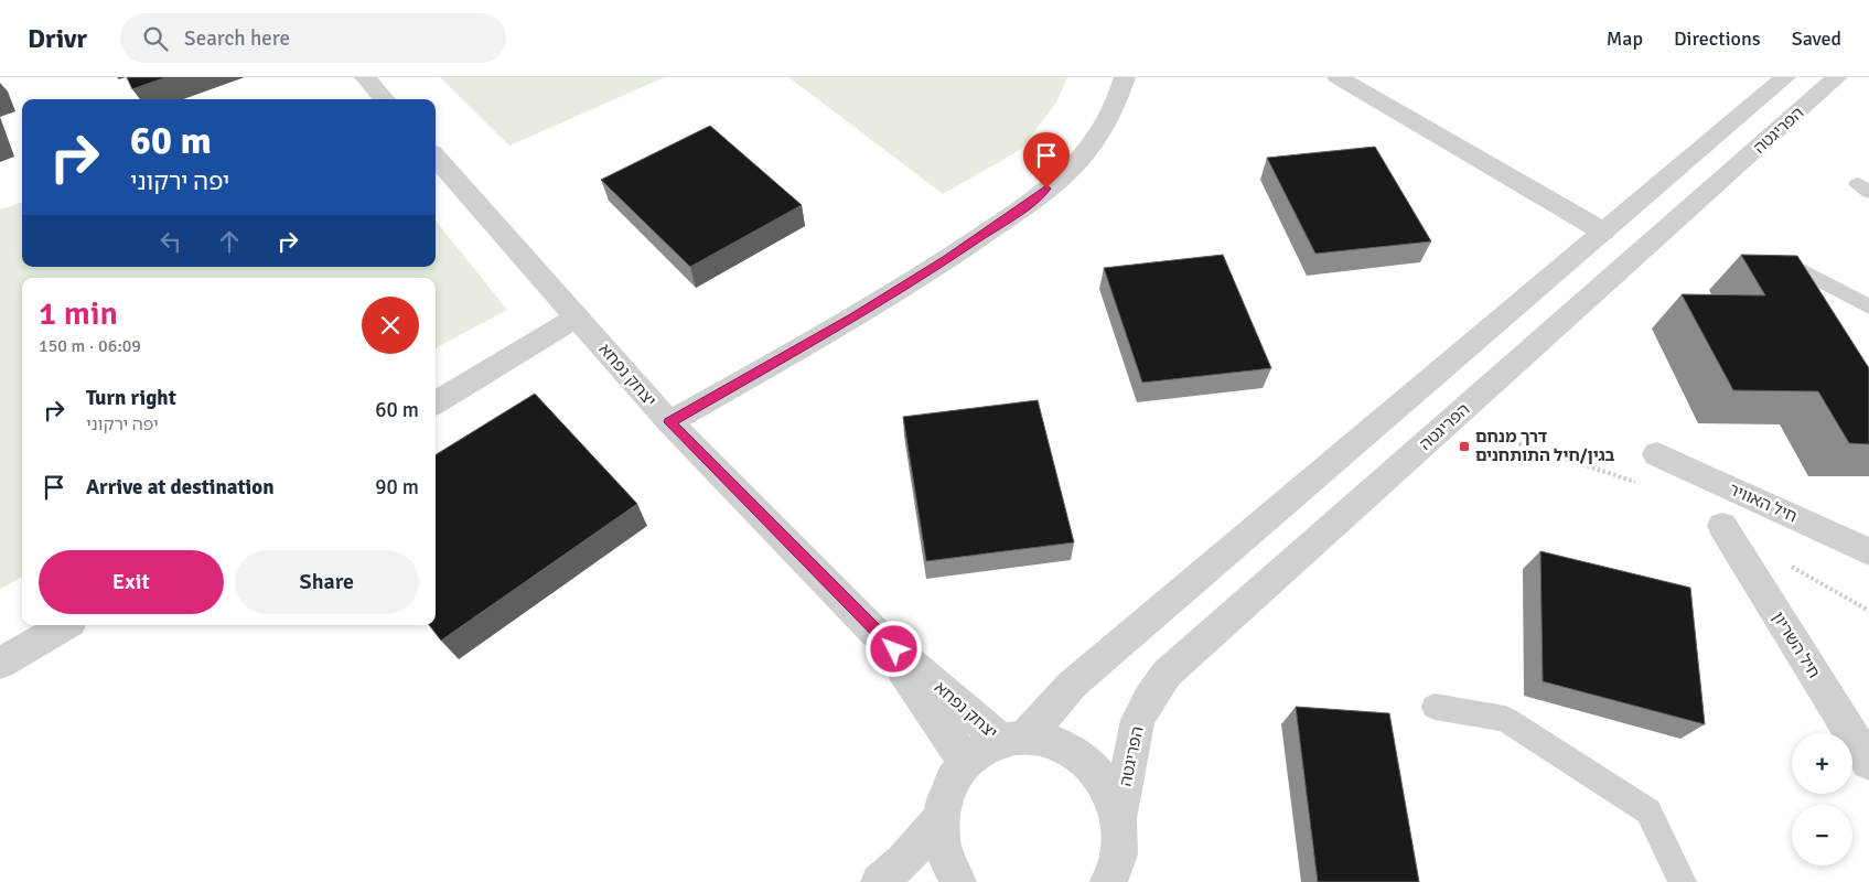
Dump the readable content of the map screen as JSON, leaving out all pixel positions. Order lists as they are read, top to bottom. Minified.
{"streets":{"street":["הפריגטה","יצחק נפחא","חיל האוויר","חיל השריון"]},"places":{"transit":["דרך מנחם בגין/חיל התותחנים"]},"page":{"header":"Drivr","search":"Search here","nav":["Map","Directions","Saved"],"turn":["60 m","יפה ירקוני"],"heading":["1 min","150 m · 06:09"],"list":[{"name":"Turn right","note":"יפה ירקוני","value":"60 m"},{"name":"Arrive at destination","value":"90 m"}],"buttons":["Exit","Share"],"map_buttons":["+","−"]}}
